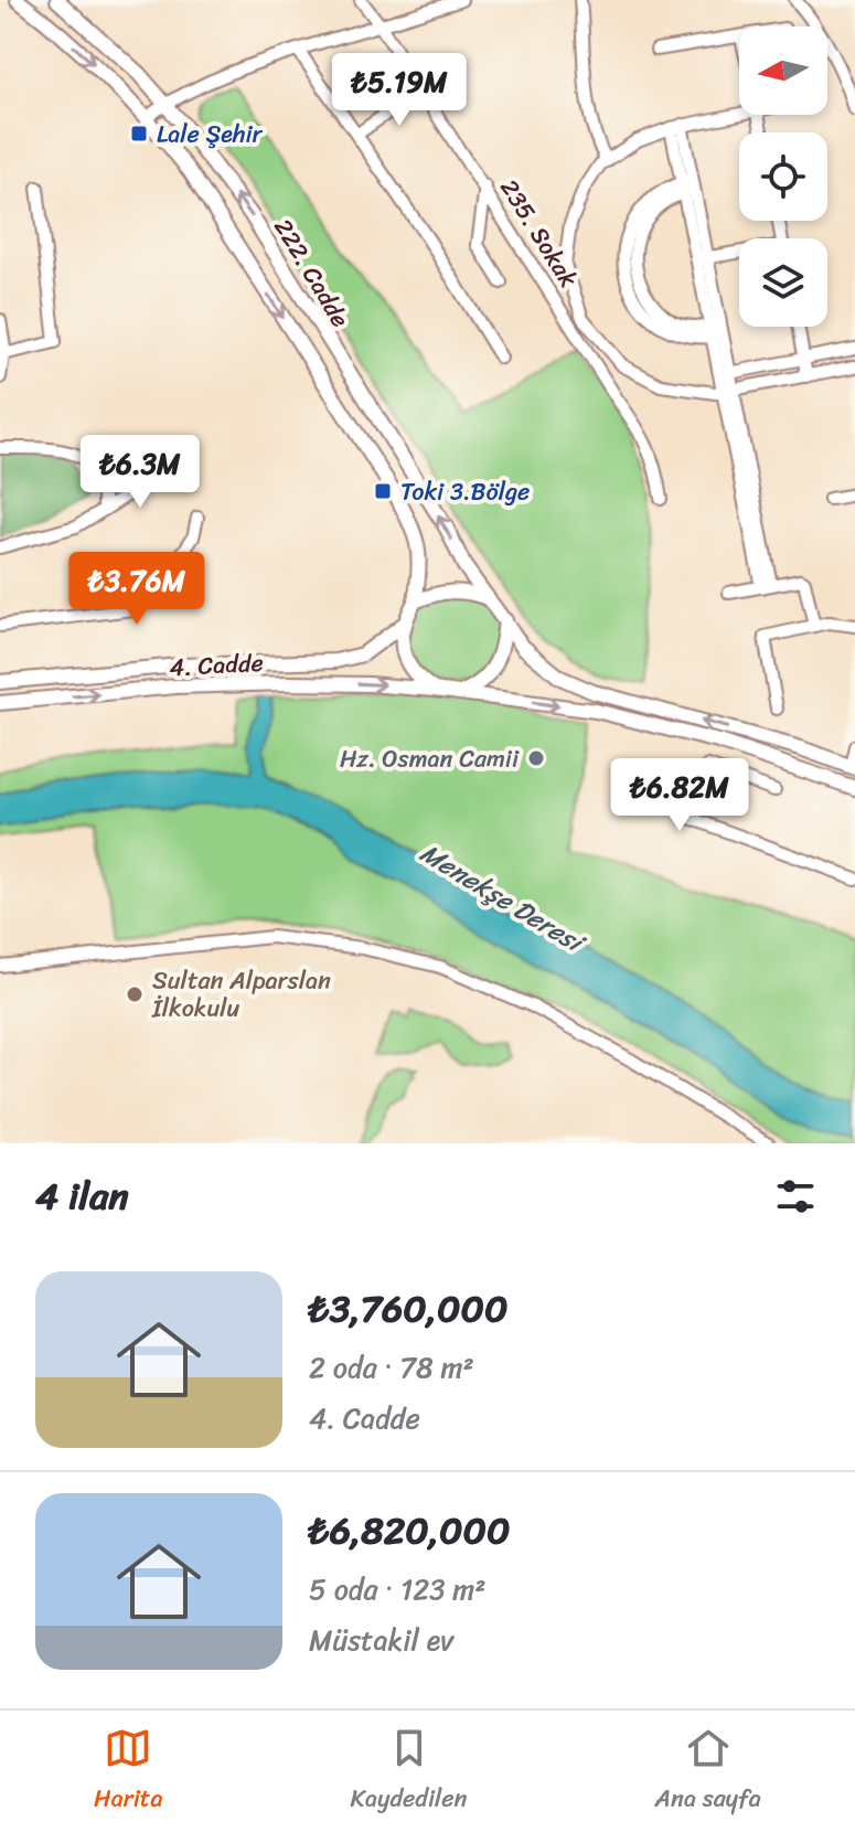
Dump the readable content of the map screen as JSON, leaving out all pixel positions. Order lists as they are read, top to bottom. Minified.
{"streets":{"main road":["222. Cadde","4. Cadde"],"street":["235. Sokak"]},"crossings":[["222. Cadde","4. Cadde"]],"water":["Menekşe Deresi"],"places":{"transit":["Lale Şehir","Toki 3.Bölge"],"other":["Hz. Osman Camii","Sultan Alparslan İlkokulu"]},"north":"left","page":{"price":["₺5.19M","₺6.3M","₺3.76M","₺6.82M"],"heading":"4 ilan","list":[{"name":"₺3,760,000","note":"2 oda · 78 m² · 4. Cadde"},{"name":"₺6,820,000","note":"5 oda · 123 m² · Müstakil ev"}],"tabs":["Harita","Kaydedilen","Ana sayfa"]}}
